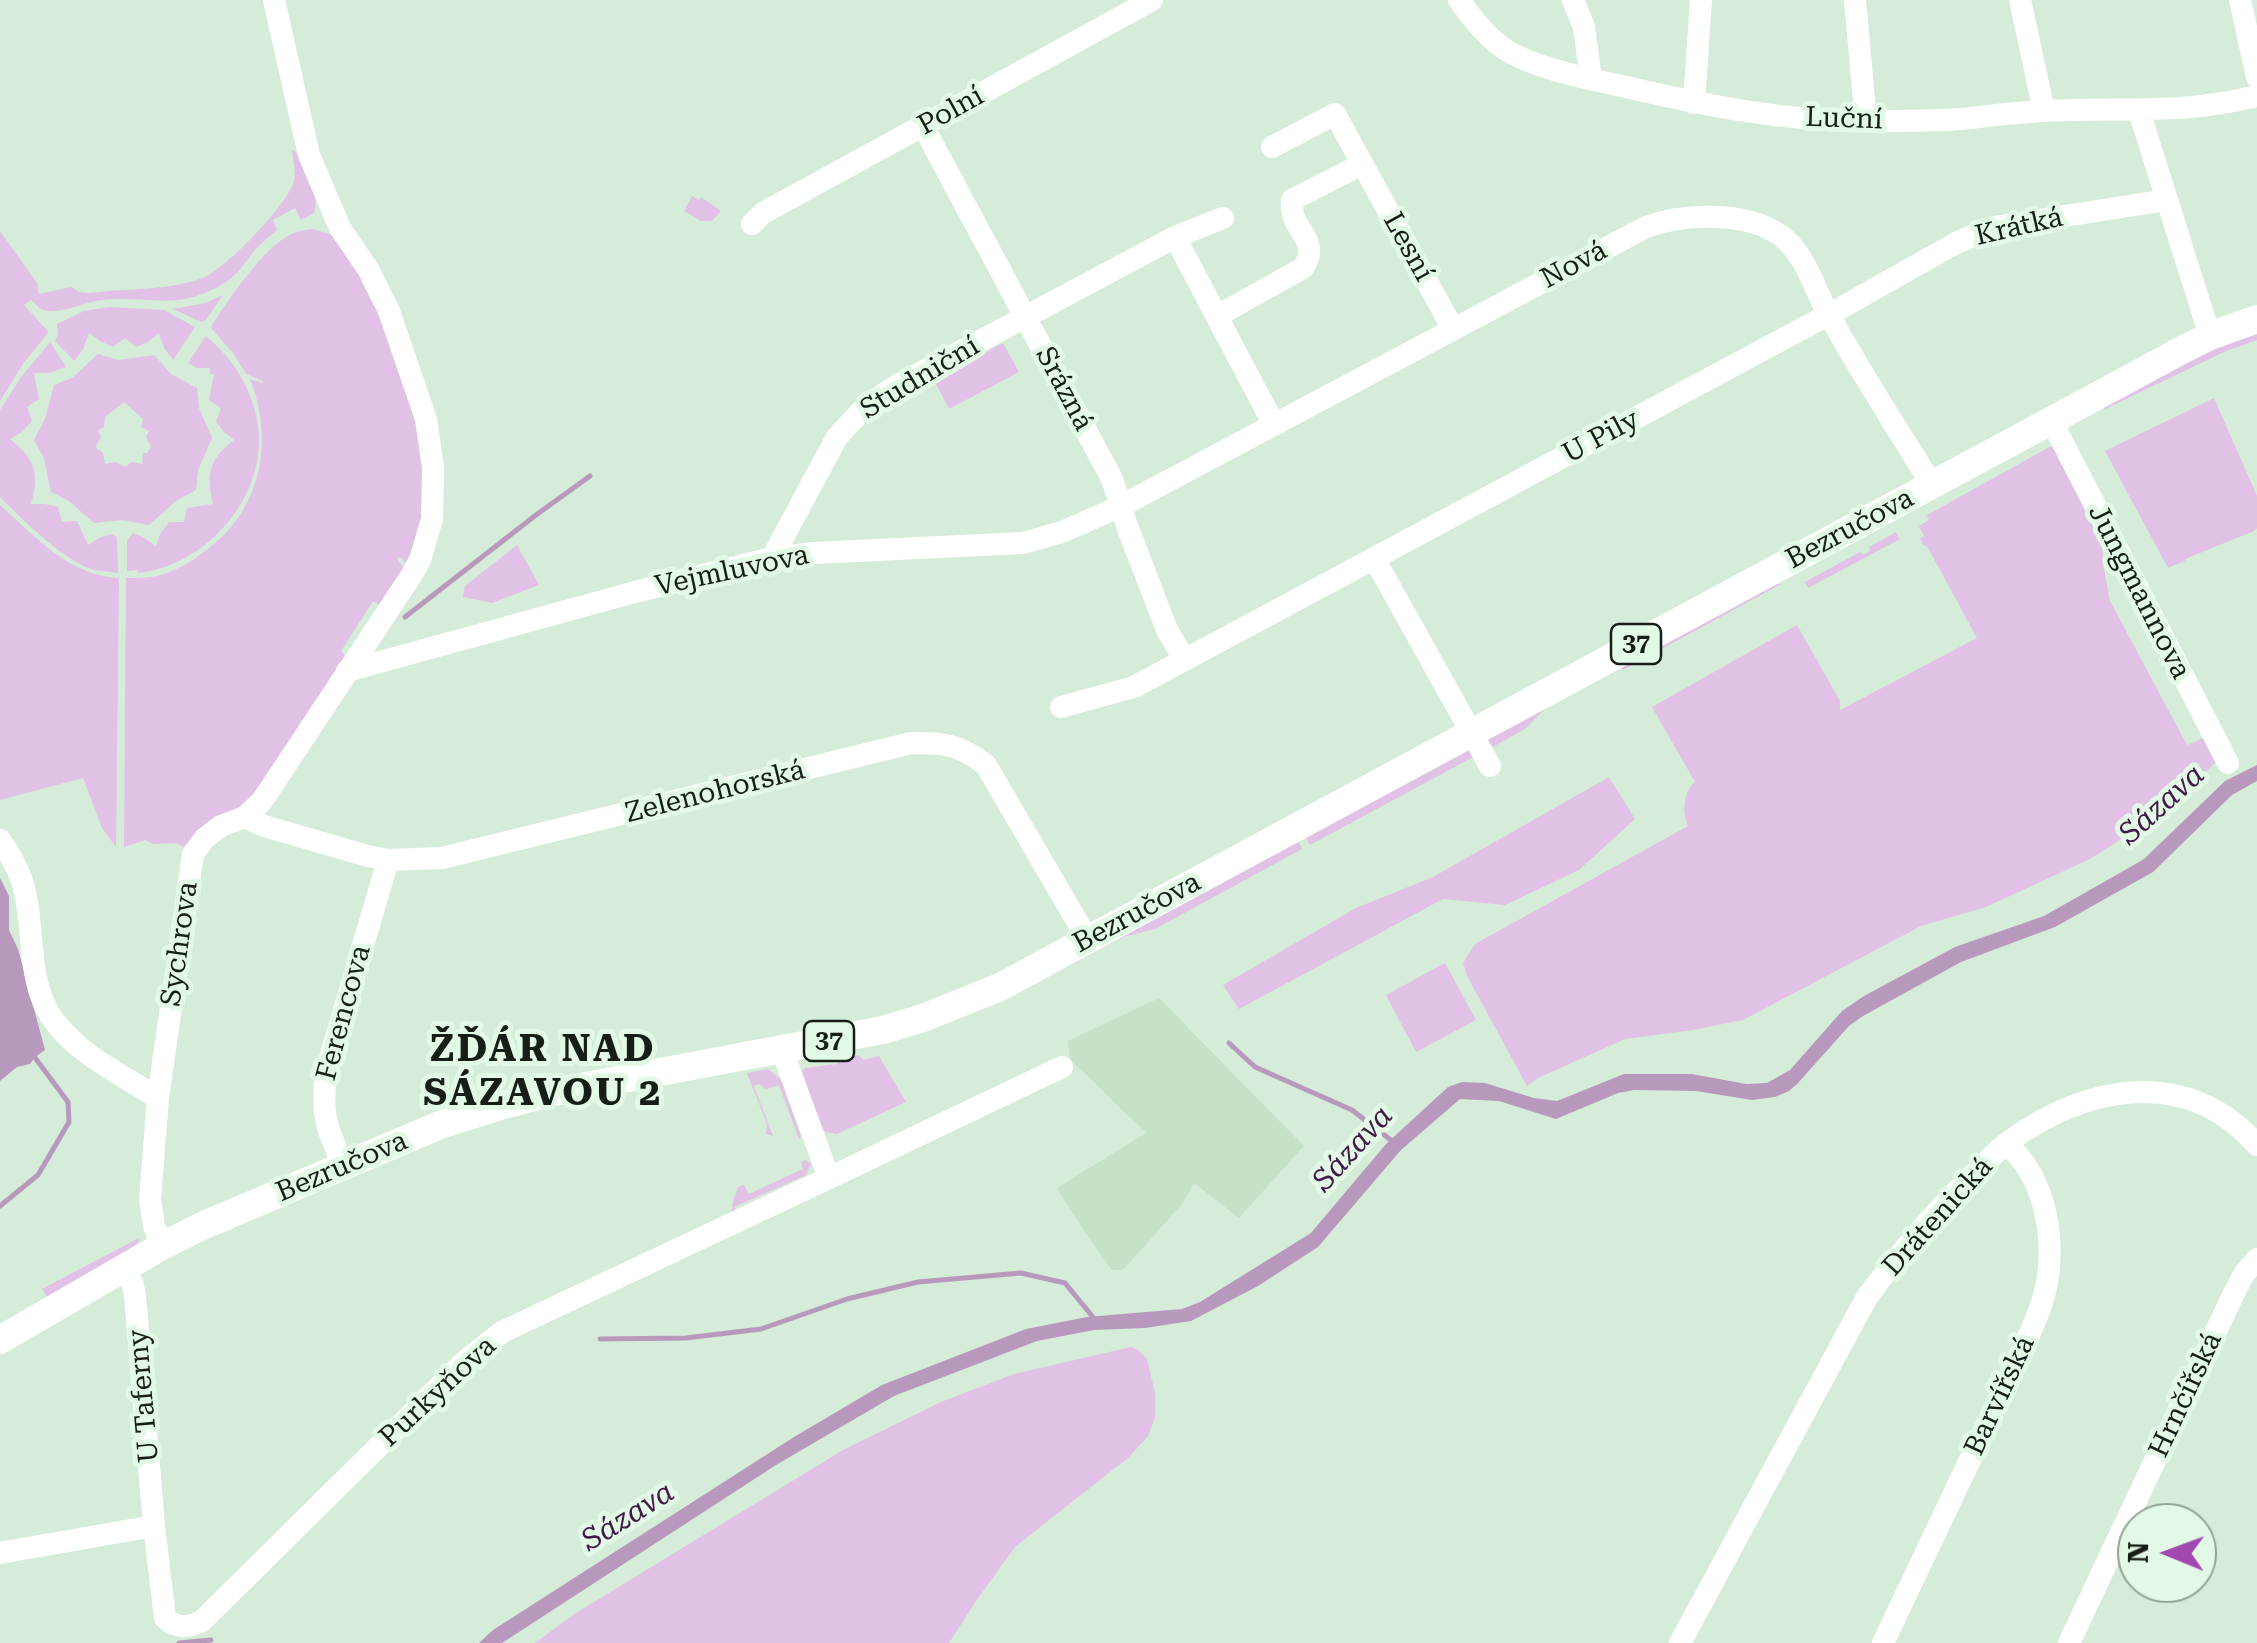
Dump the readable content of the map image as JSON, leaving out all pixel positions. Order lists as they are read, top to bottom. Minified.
{"streets":{"main road":["Bezručova","37"],"street":["Polní","Luční","Krátká","Lesní","Nová","Studniční","Srázná","U Pily","Vejmluvova","Jungmannova","Zelenohorská","Sychrova","Ferencova","Drátenická","Purkyňova","Hrnčířská","U Taferny","Barvířská"]},"crossings":[["Polní","Srázná"],["Krátká","Nová"],["Krátká","U Pily"],["Lesní","Nová"],["Nová","Srázná"],["Nová","U Pily"],["Nová","Bezručova"],["Nová","Vejmluvova"],["Studniční","Srázná"],["Studniční","Vejmluvova"],["Srázná","U Pily"],["Srázná","Vejmluvova"],["Bezručova","Jungmannova"],["Bezručova","37"],["Bezručova","Zelenohorská"],["Bezručova","Sychrova"],["Bezručova","Ferencova"],["Bezručova","U Taferny"],["Zelenohorská","Sychrova"],["Zelenohorská","Ferencova"],["Drátenická","Barvířská"],["Purkyňova","U Taferny"]],"districts":["ŽĎÁR NAD SÁZAVOU 2"],"water":["Sázava"],"north":"left"}
